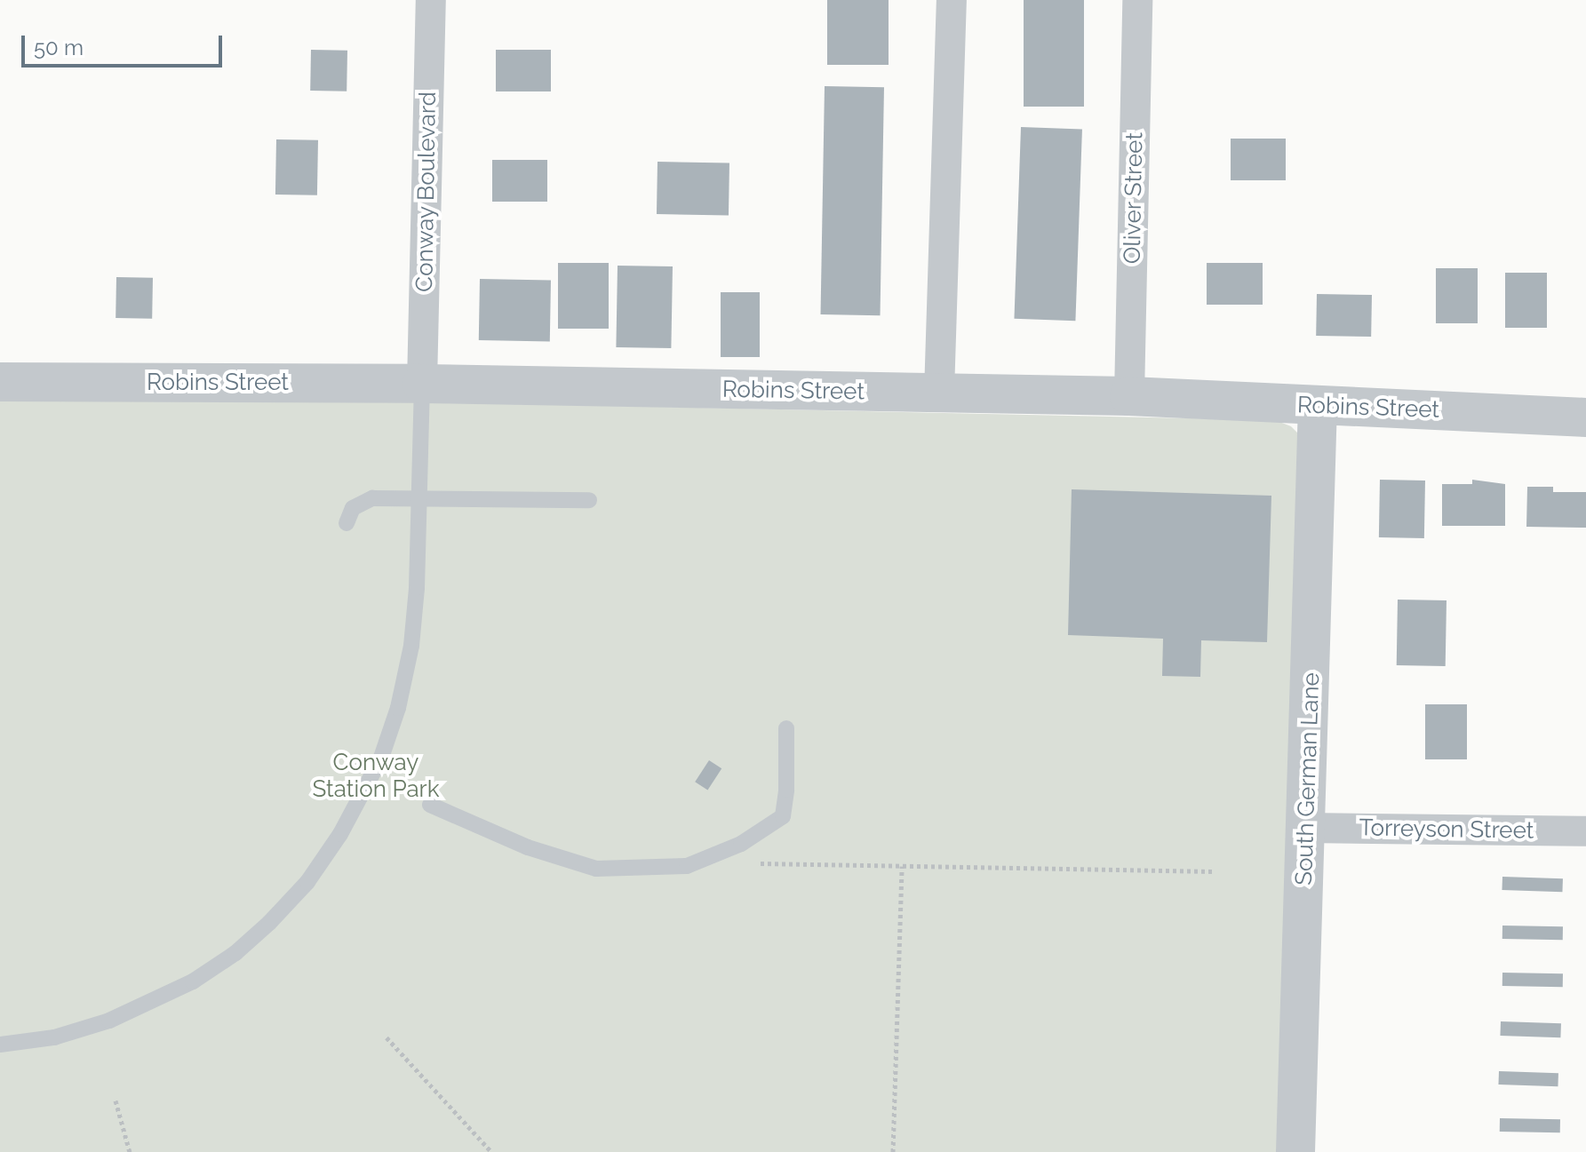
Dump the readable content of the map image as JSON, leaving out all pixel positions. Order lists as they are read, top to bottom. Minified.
{"streets":{"street":["Conway Boulevard","Oliver Street","Robins Street","South German Lane","Torreyson Street"]},"crossings":[["Conway Boulevard","Robins Street"],["Oliver Street","Robins Street"],["Robins Street","South German Lane"],["South German Lane","Torreyson Street"]],"parks":["Conway Station Park"],"scale_bar":"50 m"}
